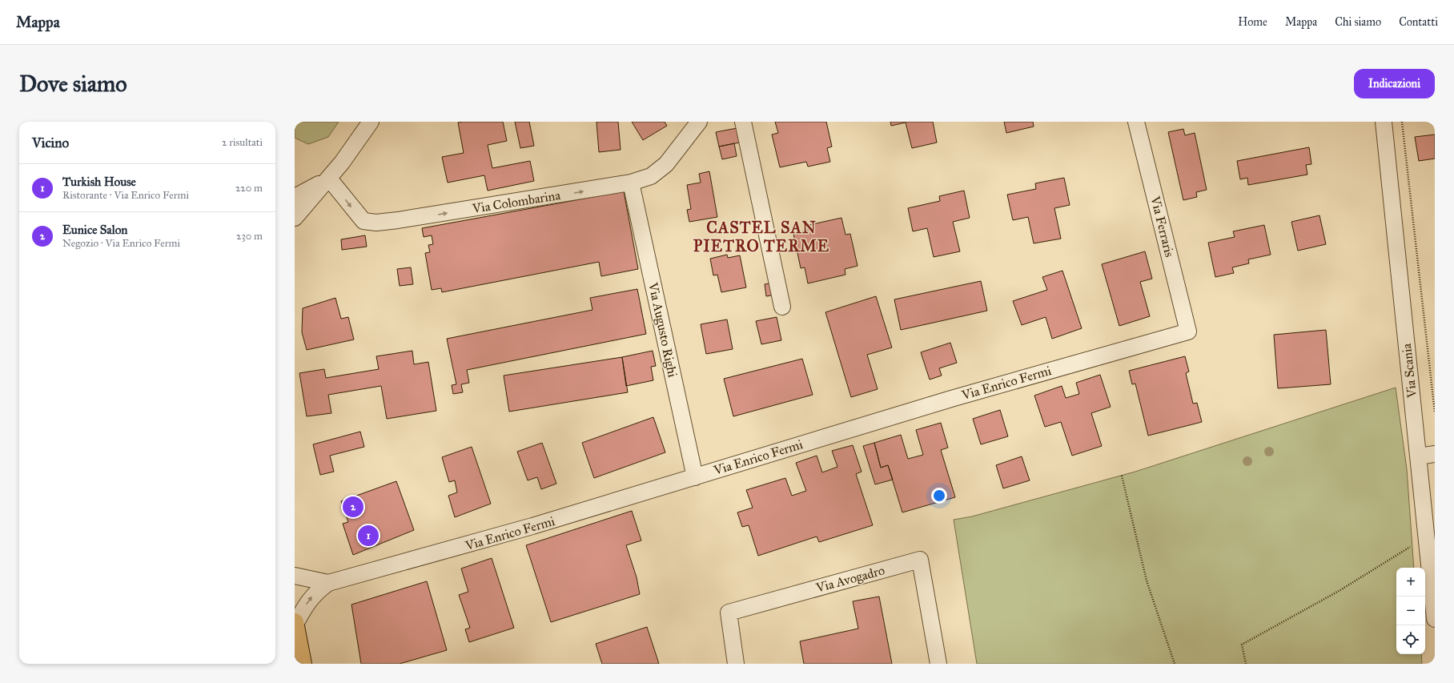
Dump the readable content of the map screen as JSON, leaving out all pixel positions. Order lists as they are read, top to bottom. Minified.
{"streets":{"street":["Via Colombarina","Via Ferraris","Via Augusto Righi","Via Scania","Via Enrico Fermi","Via Avogadro"]},"crossings":[["Via Colombarina","Via Augusto Righi"],["Via Ferraris","Via Enrico Fermi"],["Via Augusto Righi","Via Enrico Fermi"]],"one_way":["Via Colombarina"],"districts":["CASTEL SAN PIETRO TERME"],"page":{"header":"Mappa","nav":["Home","Mappa","Chi siamo","Contatti"],"buttons":"Indicazioni","title":"Dove siamo","heading":["Vicino","2 risultati"],"list":[{"mark":"1","name":"Turkish House","note":"Ristorante · Via Enrico Fermi","value":"220 m"},{"mark":"2","name":"Eunice Salon","note":"Negozio · Via Enrico Fermi","value":"230 m"}],"pins":["2","1"],"map_buttons":["+","−"]}}
